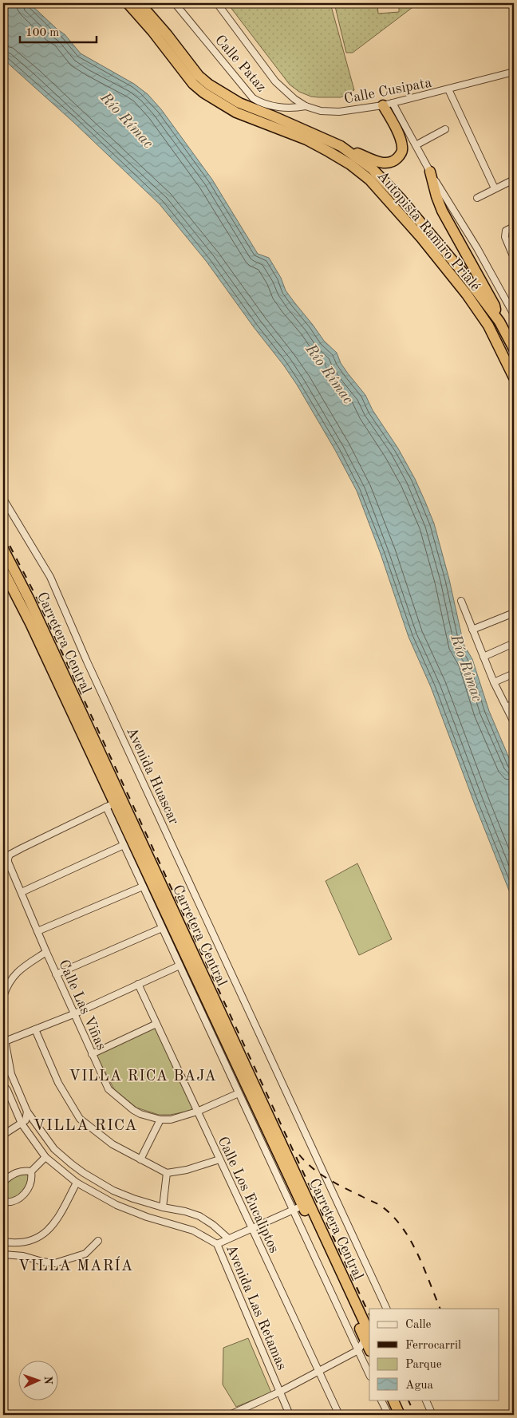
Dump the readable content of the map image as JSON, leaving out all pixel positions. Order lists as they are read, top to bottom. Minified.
{"streets":{"highway":["Autopista Ramiro Prialé","Carretera Central"],"street":["Calle Pataz","Calle Cusipata","Avenida Huascar","Calle Las Viñas","Calle Los Eucaliptos","Avenida Las Retamas"]},"crossings":[["Calle Pataz","Calle Cusipata"],["Carretera Central","Calle Las Viñas"],["Calle Las Viñas","Calle Los Eucaliptos"]],"districts":["VILLA RICA BAJA","VILLA RICA","VILLA MARÍA"],"water":["Río Rímac"],"legend":["Calle","Ferrocarril","Parque","Agua"],"scale_bar":"100 m","north":"right"}
